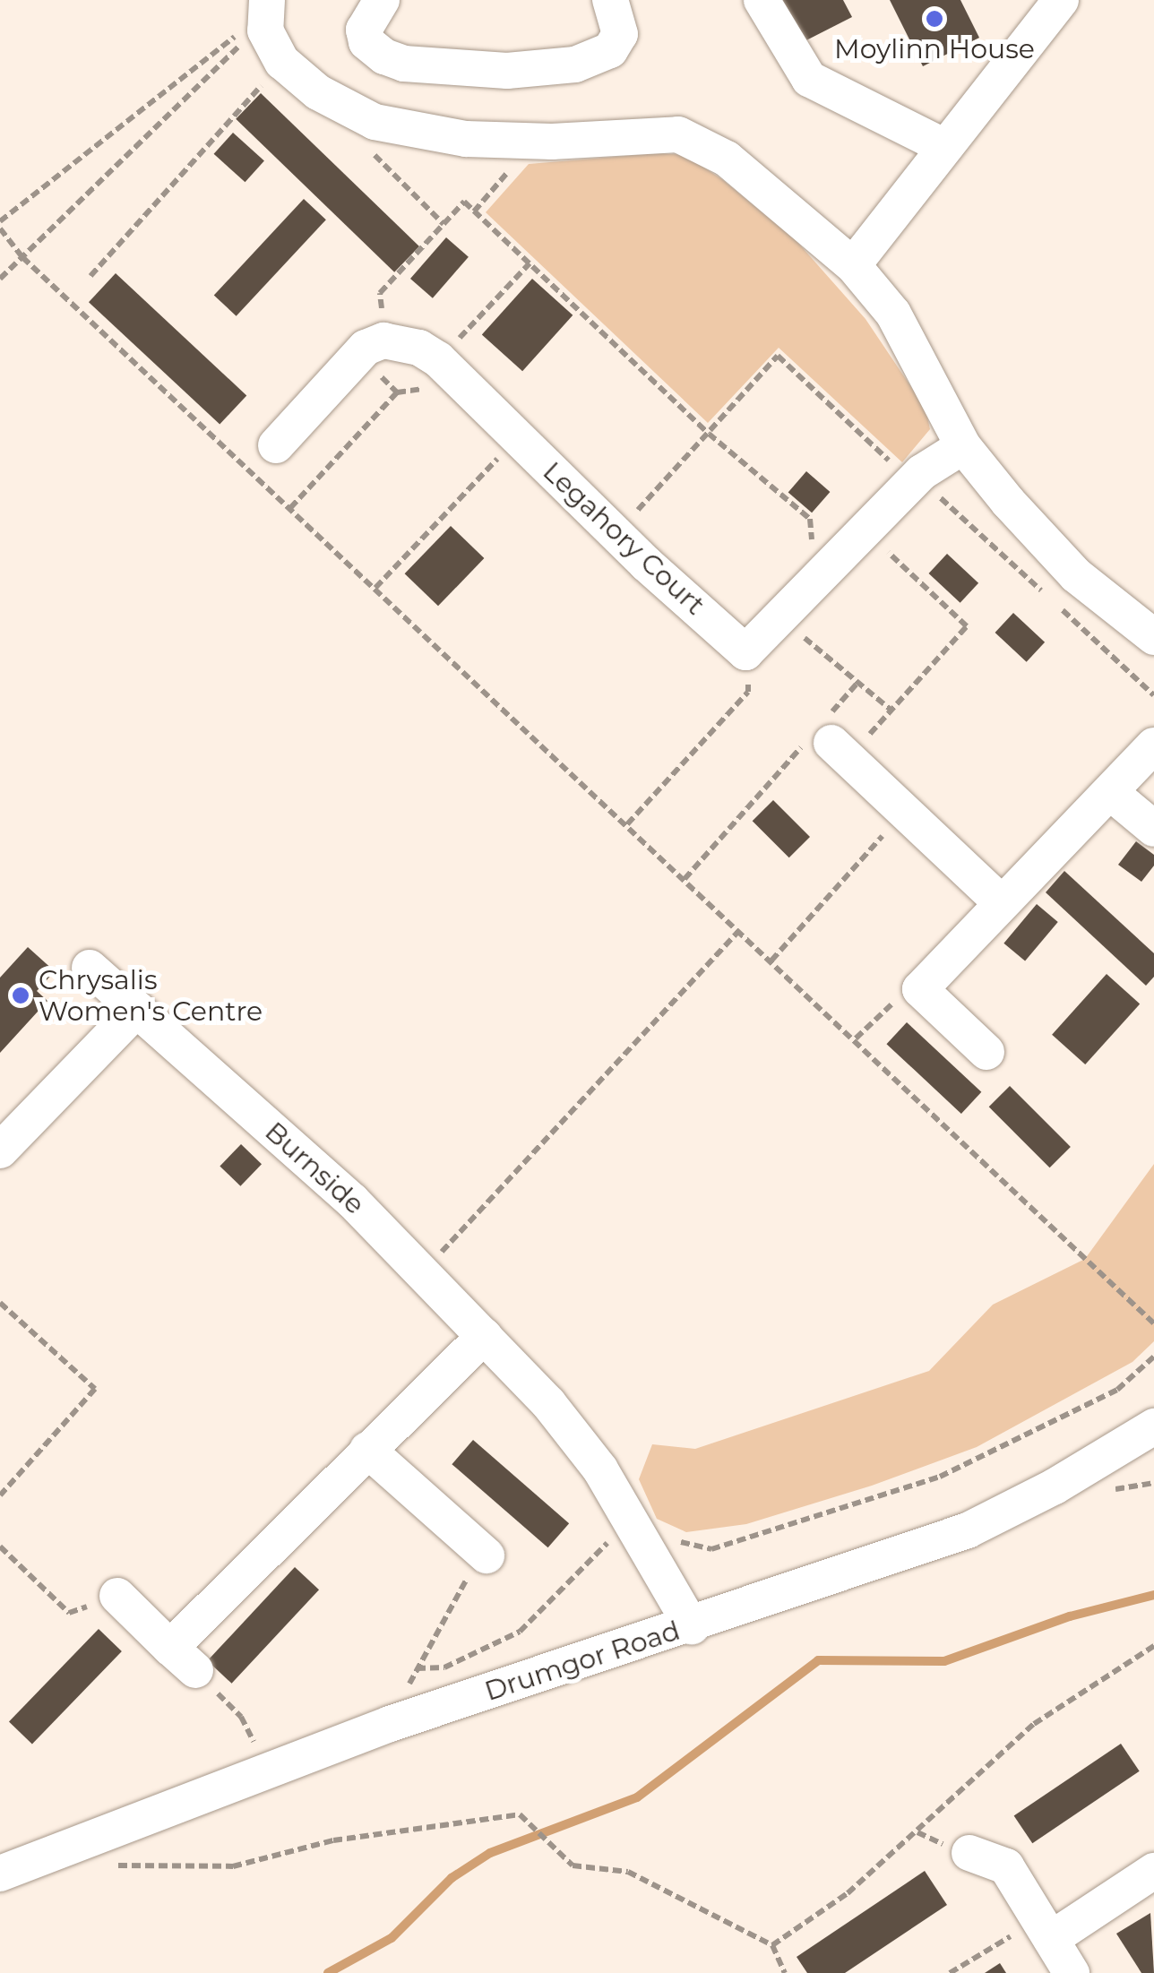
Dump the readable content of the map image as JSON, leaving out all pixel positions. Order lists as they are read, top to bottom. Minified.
{"streets":{"street":["Legahory Court","Burnside","Drumgor Road"]},"crossings":[["Burnside","Drumgor Road"]],"places":["Moylinn House","Chrysalis Women's Centre"]}
